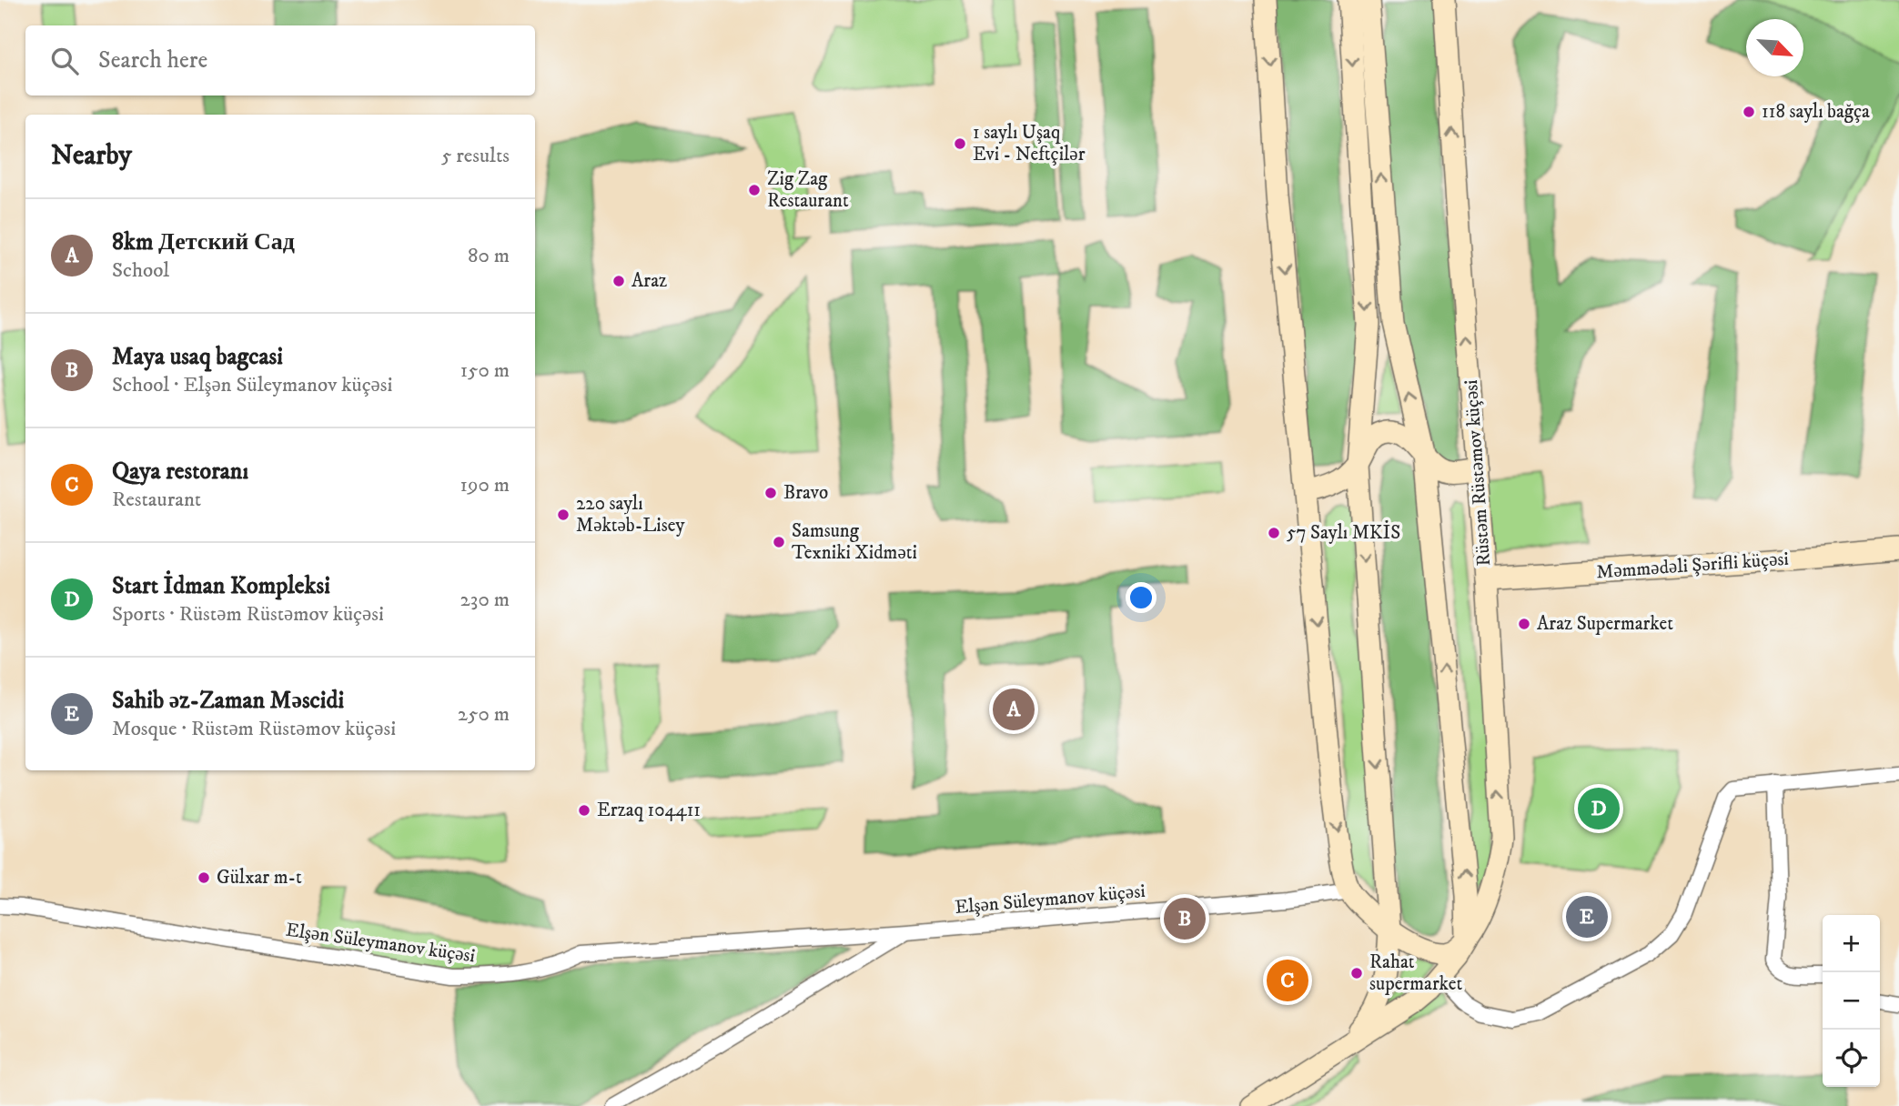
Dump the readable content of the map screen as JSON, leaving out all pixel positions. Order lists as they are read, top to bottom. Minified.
{"streets":{"main road":["Rüstəm Rüstəmov küçəsi","Məmmədəli Şərifli küçəsi"],"street":["Elşən Süleymanov küçəsi"]},"crossings":[["Rüstəm Rüstəmov küçəsi","Məmmədəli Şərifli küçəsi"]],"places":["118 saylı bağça","1 saylı Uşaq Evi - Neftçilər","Zig Zag Restaurant","Araz","Bravo","220 saylı Məktəb-Lisey","57 Saylı MKİS","Samsung Texniki Xidməti","Araz Supermarket","Erzaq 104411","Gülxar m-t","Rahat supermarket"],"north":"bottom right","page":{"search":"Search here","heading":["Nearby","5 results"],"list":[{"mark":"A","name":"8km Детский Сад","note":"School","value":"80 m"},{"mark":"B","name":"Maya usaq bagcasi","note":"School · Elşən Süleymanov küçəsi","value":"150 m"},{"mark":"C","name":"Qaya restoranı","note":"Restaurant","value":"190 m"},{"mark":"D","name":"Start İdman Kompleksi","note":"Sports · Rüstəm Rüstəmov küçəsi","value":"230 m"},{"mark":"E","name":"Sahib əz-Zaman Məscidi","note":"Mosque · Rüstəm Rüstəmov küçəsi","value":"250 m"}],"pins":["A","D","E","B","C"],"map_buttons":["+","−"]}}
